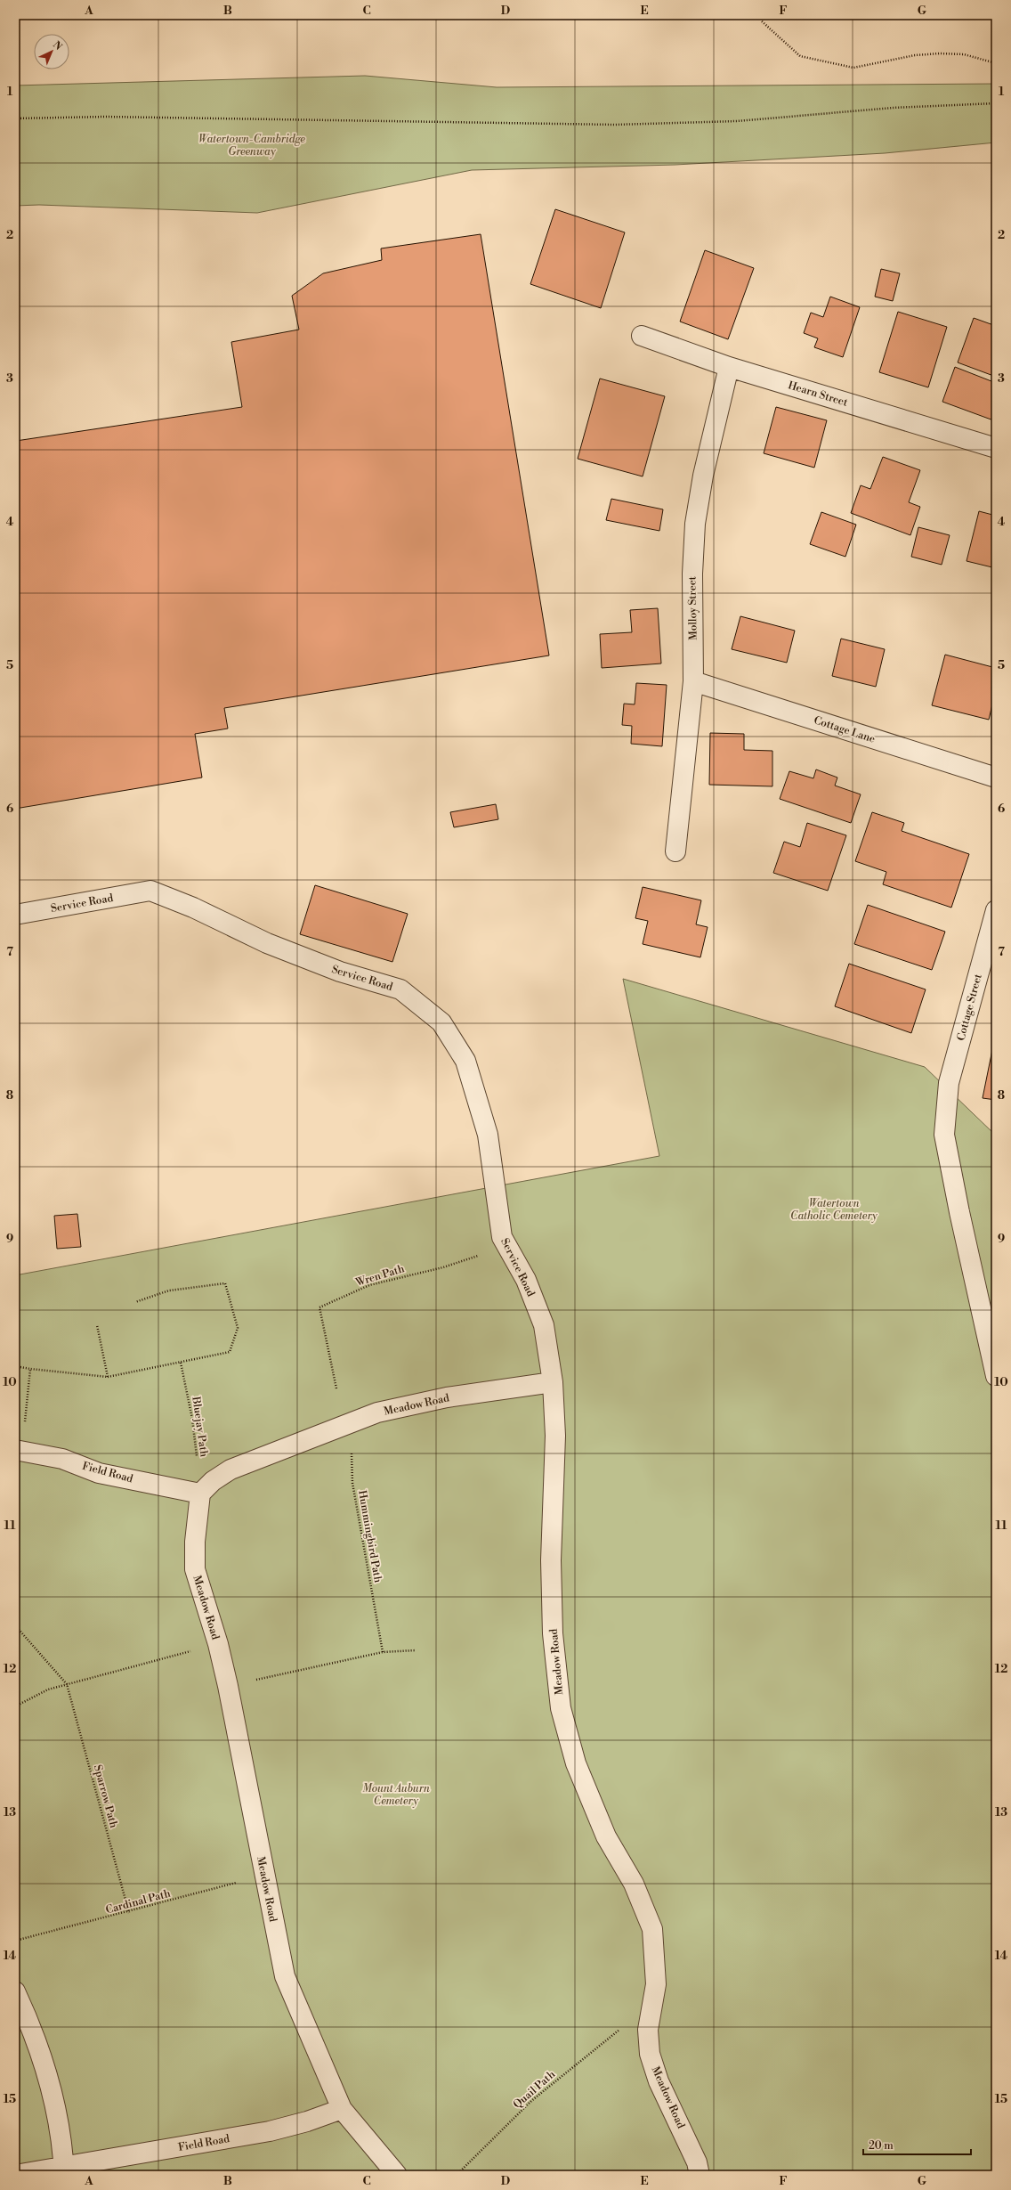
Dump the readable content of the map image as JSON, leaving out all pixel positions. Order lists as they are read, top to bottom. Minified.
{"streets":{"street":["Hearn Street","Molloy Street","Cottage Lane","Service Road","Cottage Street","Meadow Road","Field Road"],"path":["Wren Path","Bluejay Path","Hummingbird Path","Sparrow Path","Cardinal Path","Quail Path"]},"crossings":[["Hearn Street","Molloy Street"],["Molloy Street","Cottage Lane"],["Service Road","Wren Path"],["Service Road","Meadow Road"],["Meadow Road","Bluejay Path"],["Meadow Road","Field Road"],["Meadow Road","Hummingbird Path"],["Meadow Road","Cardinal Path"],["Bluejay Path","Field Road"],["Sparrow Path","Cardinal Path"]],"parks":["Watertown-Cambridge Greenway","Watertown Catholic Cemetery","Mount Auburn Cemetery"],"scale_bar":"20 m","north":"top right","grid":{"columns":["A","B","C","D","E","F","G"],"rows":["1","2","3","4","5","6","7","8","9","10","11","12","13","14","15"]}}
